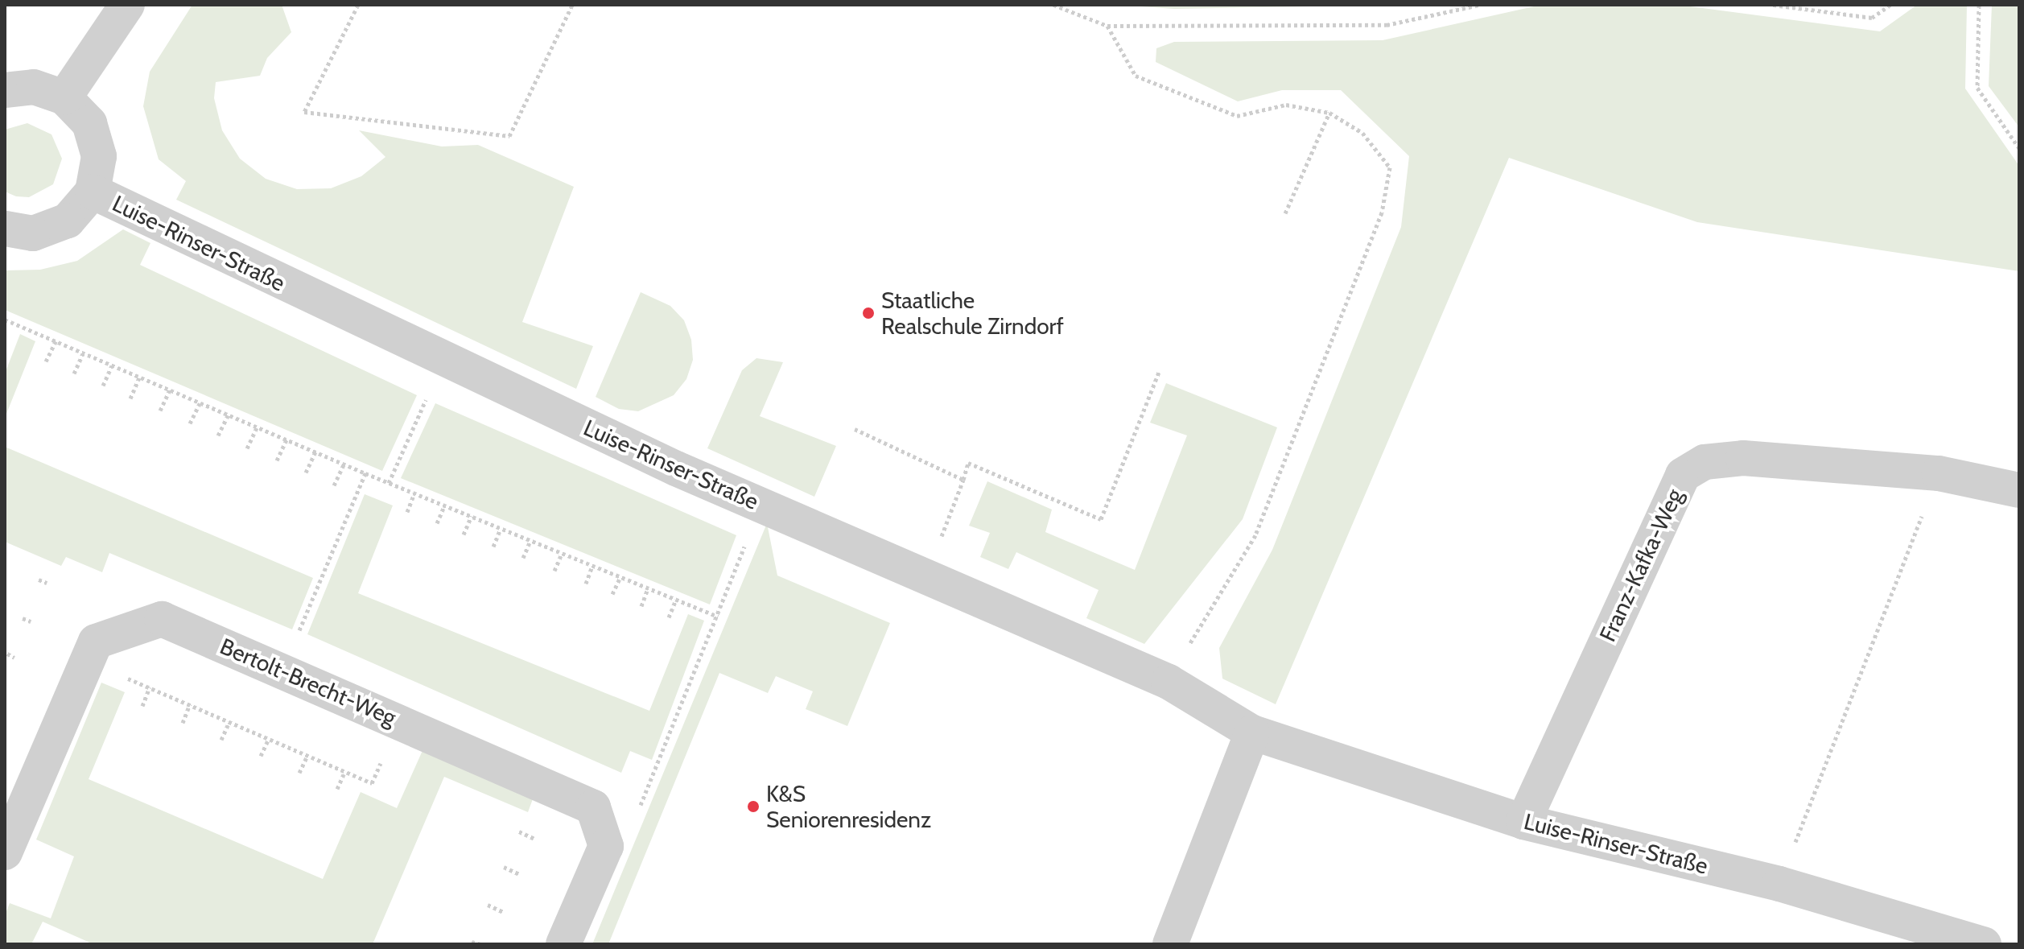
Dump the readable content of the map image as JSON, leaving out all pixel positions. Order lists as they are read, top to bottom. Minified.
{"streets":{"street":["Luise-Rinser-Straße","Franz-Kafka-Weg","Bertolt-Brecht-Weg"]},"crossings":[["Luise-Rinser-Straße","Franz-Kafka-Weg"]],"places":["Staatliche Realschule Zirndorf","K&S Seniorenresidenz"]}
